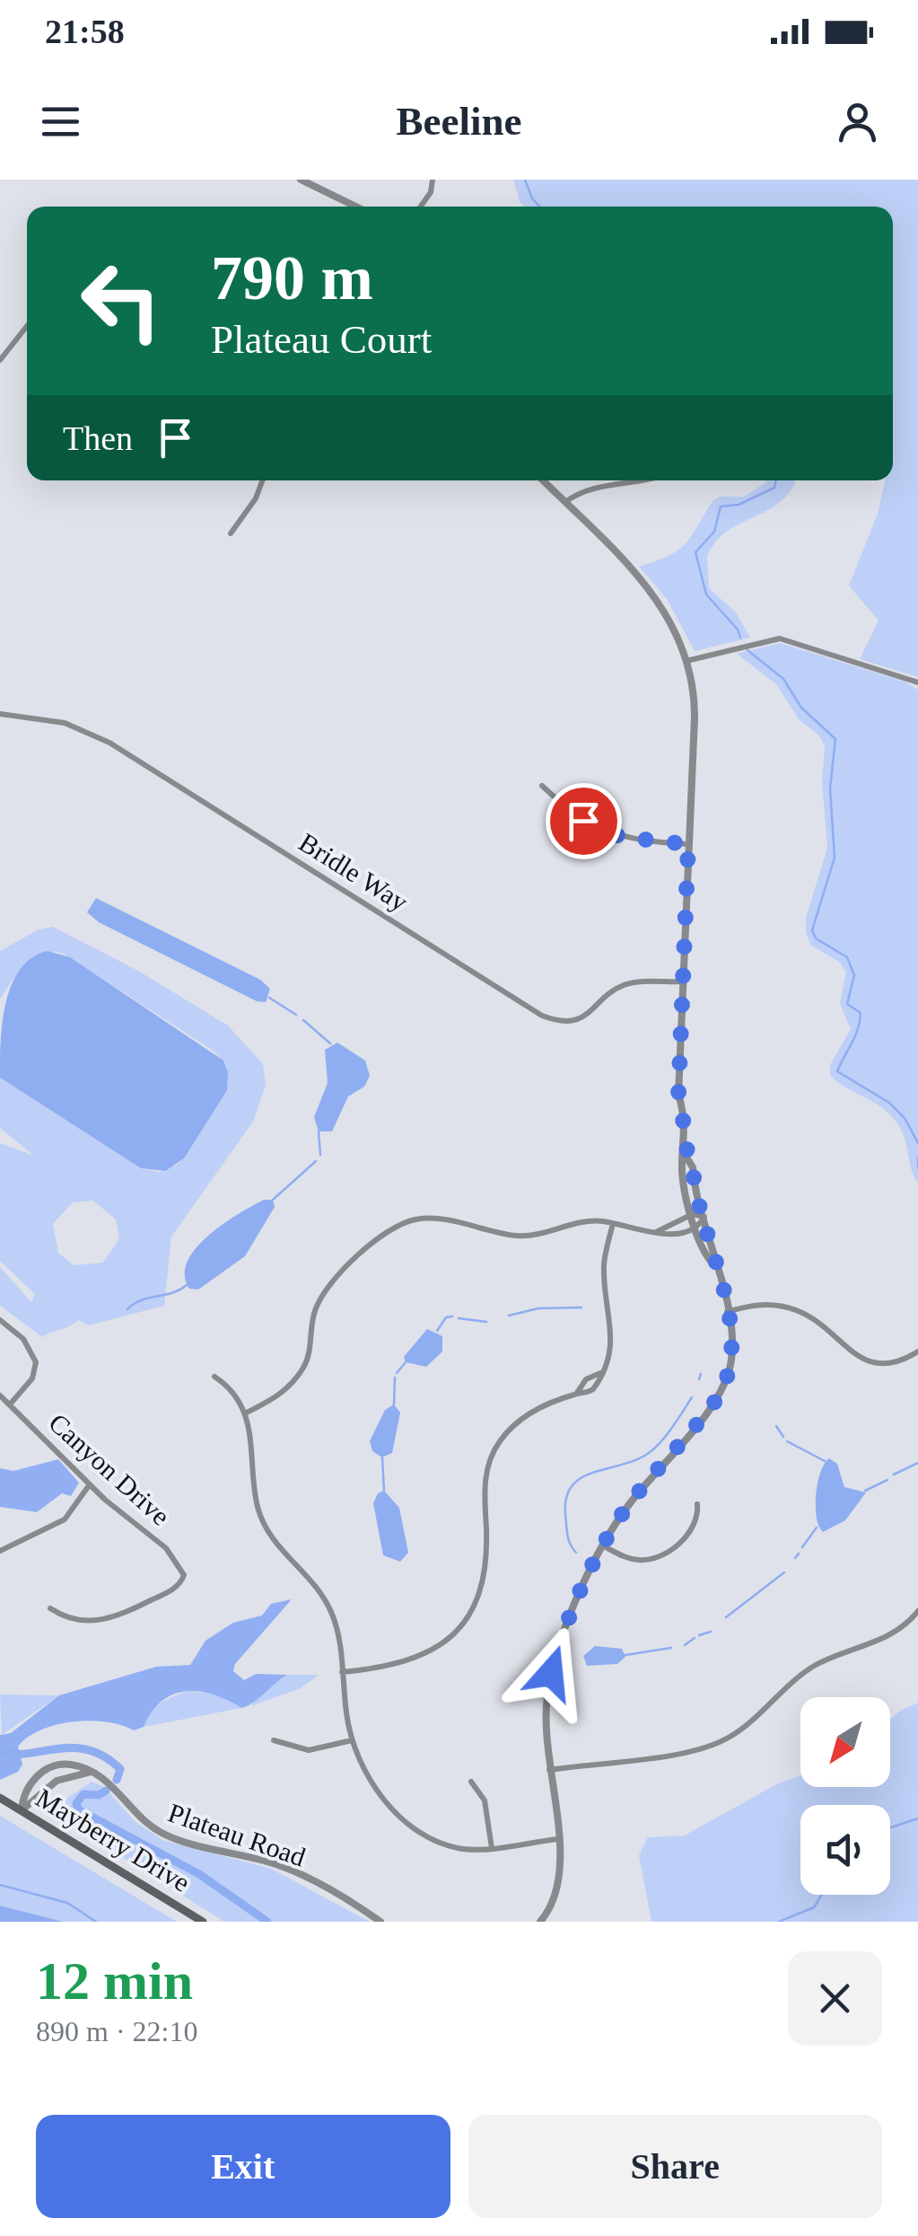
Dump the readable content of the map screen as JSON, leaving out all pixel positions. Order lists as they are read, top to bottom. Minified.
{"streets":{"main road":["Mayberry Drive"],"street":["Bridle Way","Canyon Drive","Plateau Road"]},"north":"bottom left","page":{"status":"21:58","header":"Beeline","turn":["790 m","Plateau Court"],"then":"Then","heading":["12 min","890 m · 22:10"],"buttons":["Exit","Share"]}}
